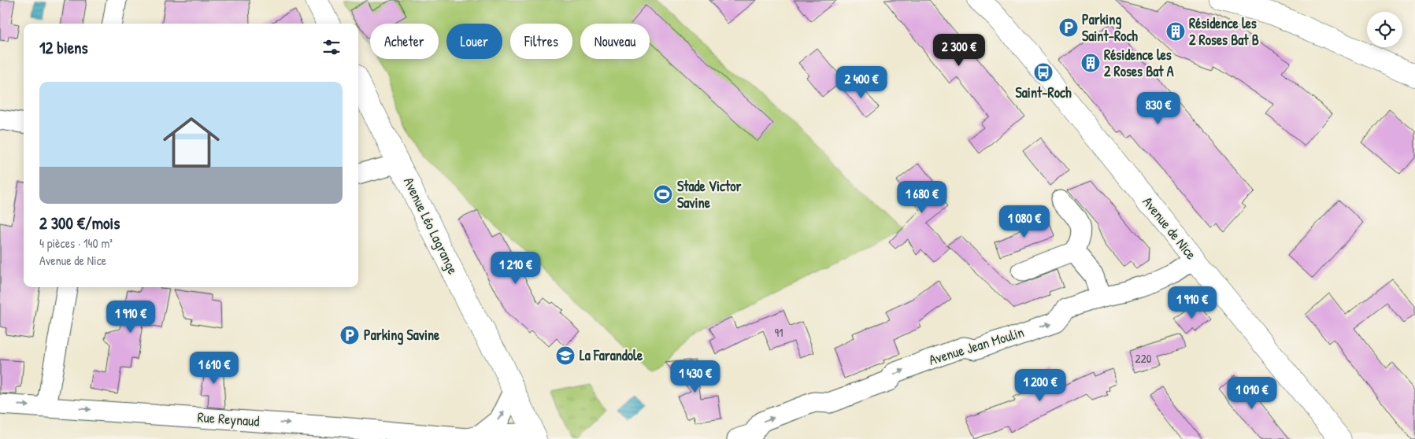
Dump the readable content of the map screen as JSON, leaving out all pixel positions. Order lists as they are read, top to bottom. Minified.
{"streets":{"street":["Avenue Léo Lagrange","Avenue de Nice","Avenue Jean Moulin","Rue Reynaud"]},"crossings":[["Avenue Léo Lagrange","Rue Reynaud"],["Avenue de Nice","Avenue Jean Moulin"]],"one_way":["Avenue Jean Moulin","Rue Reynaud"],"places":{"parking":["Parking Saint-Roch","Parking Savine"],"building":["Résidence les 2 Roses Bat B","Résidence les 2 Roses Bat A"],"bus stop":["Saint-Roch"],"sports":["Stade Victor Savine"],"school or university":["La Farandole"]},"house_numbers":["91","220"],"page":{"chip":["Acheter","Louer","Filtres","Nouveau"],"heading":"12 biens","price":["2 300 €","2 400 €","830 €","1 680 €","1 080 €","1 210 €","1 910 €","1 910 €","1 610 €","1 430 €","1 200 €","1 010 €"],"list":[{"name":"2 300 €/mois","note":"4 pièces · 140 m² · Avenue de Nice"}]}}
